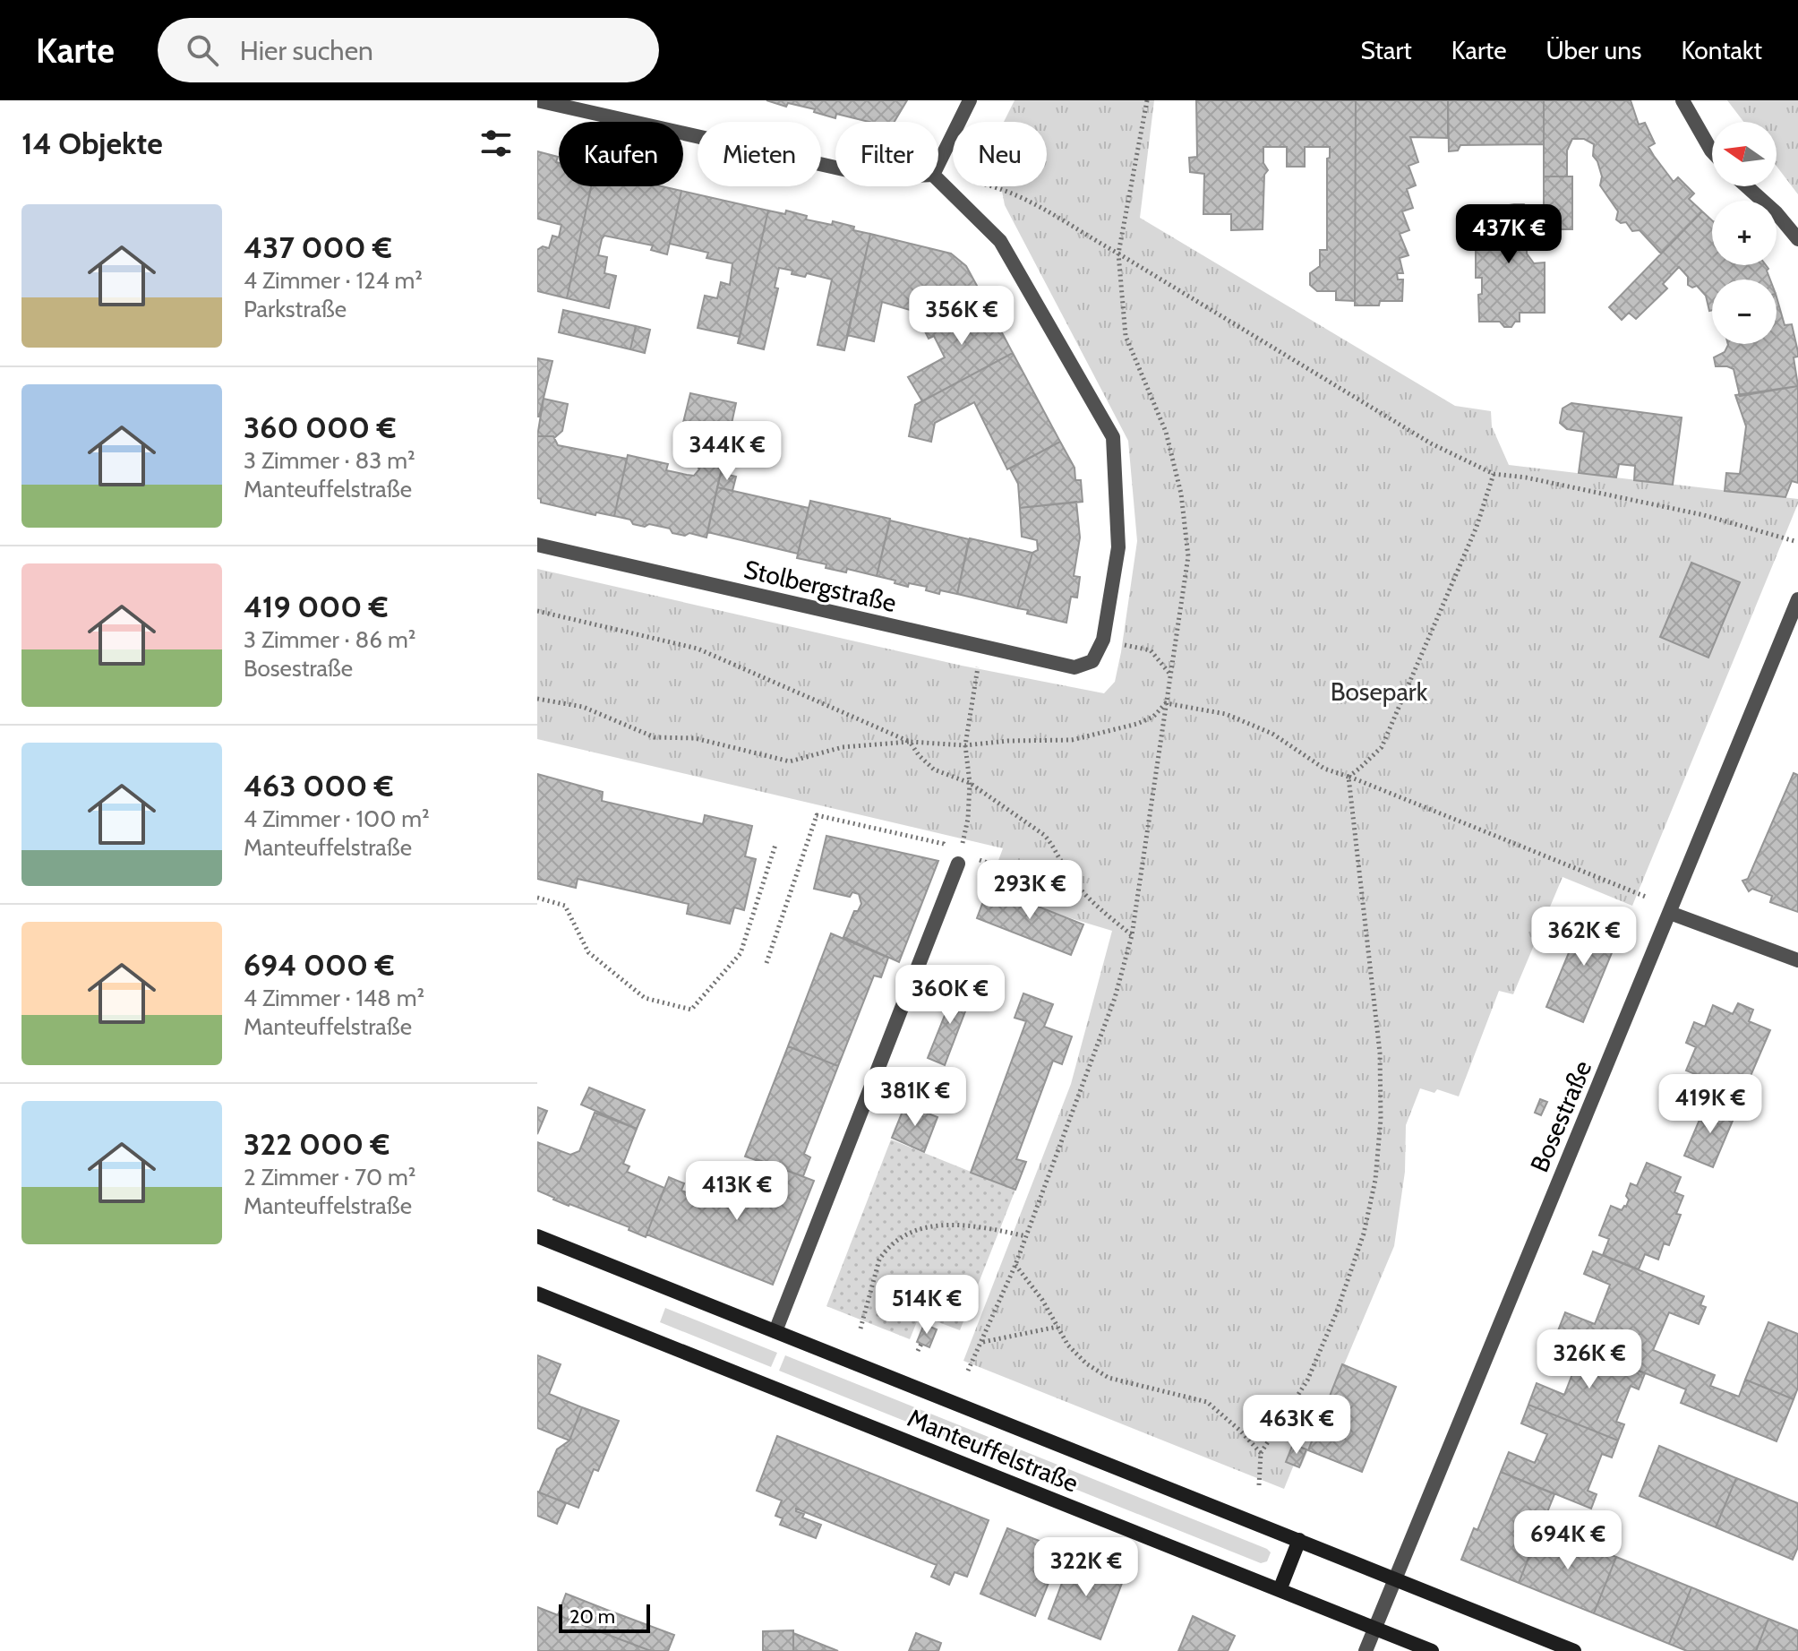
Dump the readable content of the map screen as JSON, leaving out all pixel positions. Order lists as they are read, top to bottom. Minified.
{"streets":{"main road":["Manteuffelstraße"],"street":["Stolbergstraße","Bosestraße"]},"crossings":[["Bosestraße","Manteuffelstraße"]],"parks":["Bosepark"],"scale_bar":"20 m","north":"left","page":{"header":"Karte","search":"Hier suchen","nav":["Start","Karte","Über uns","Kontakt"],"heading":"14 Objekte","map_buttons":["+","−"],"chip":["Kaufen","Mieten","Filter","Neu"],"list":[{"name":"437 000 €","note":"4 Zimmer · 124 m² · Parkstraße"},{"name":"360 000 €","note":"3 Zimmer · 83 m² · Manteuffelstraße"},{"name":"419 000 €","note":"3 Zimmer · 86 m² · Bosestraße"},{"name":"463 000 €","note":"4 Zimmer · 100 m² · Manteuffelstraße"},{"name":"694 000 €","note":"4 Zimmer · 148 m² · Manteuffelstraße"},{"name":"322 000 €","note":"2 Zimmer · 70 m² · Manteuffelstraße"}],"price":["437K €","356K €","344K €","293K €","362K €","360K €","381K €","419K €","413K €","514K €","326K €","463K €","694K €","322K €"],"scale":"20 m"}}
